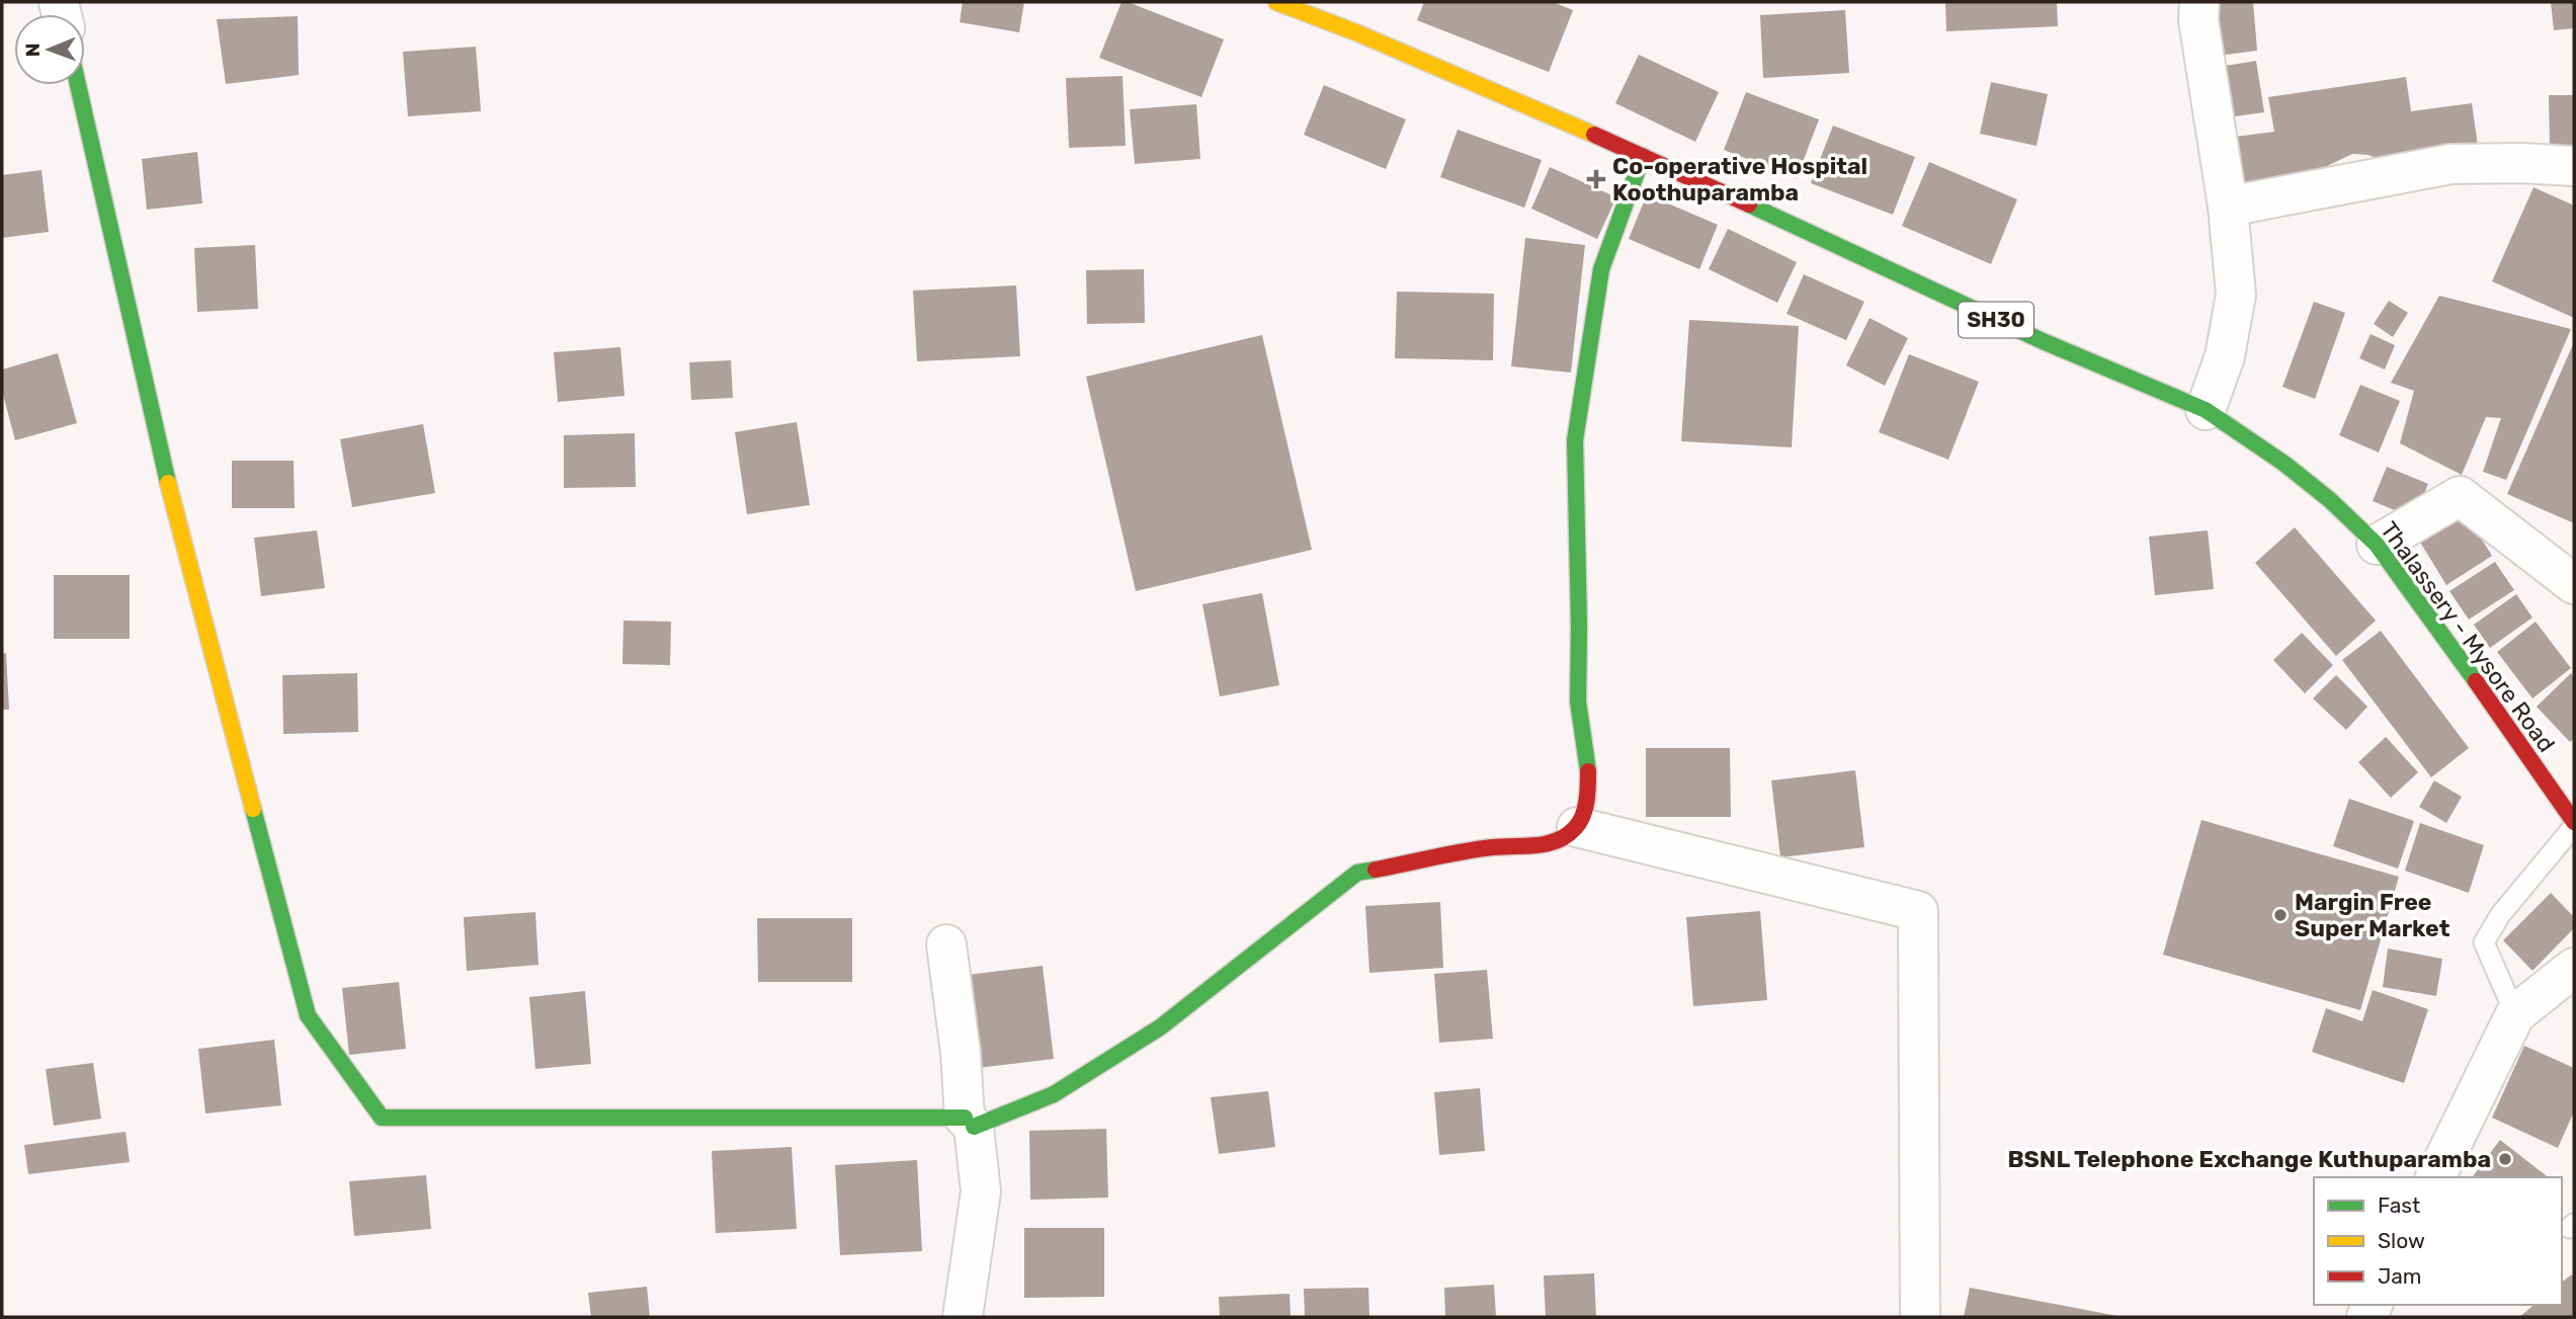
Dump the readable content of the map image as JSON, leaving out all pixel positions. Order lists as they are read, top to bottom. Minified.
{"streets":{"street":["SH30","Thalassery - Mysore Road"]},"places":{"health":["Co-operative Hospital Koothuparamba"],"other":["Margin Free Super Market","BSNL Telephone Exchange Kuthuparamba"]},"legend":["Fast","Slow","Jam"],"north":"left"}
